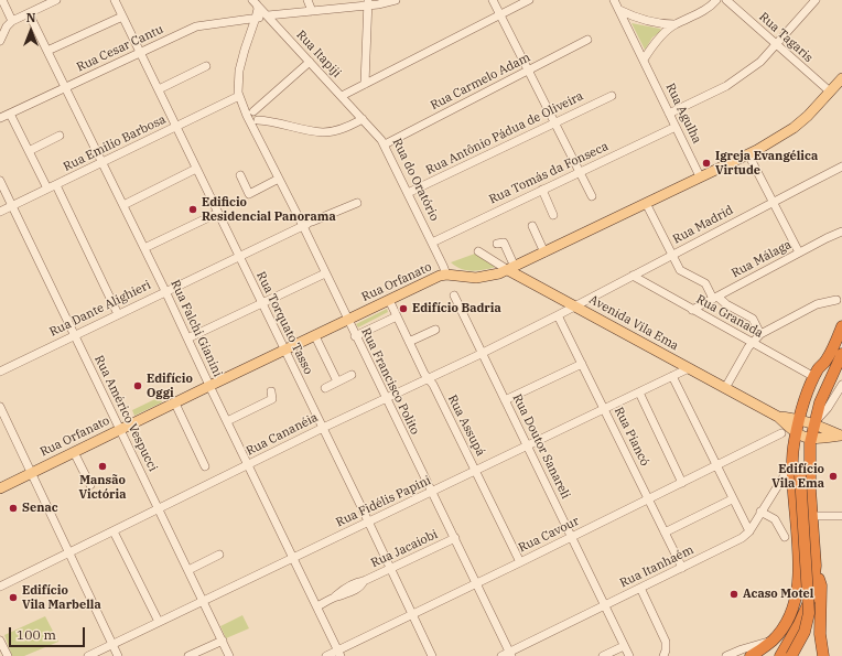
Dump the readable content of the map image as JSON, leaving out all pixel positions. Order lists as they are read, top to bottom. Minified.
{"streets":{"main road":["Rua Orfanato","Avenida Vila Ema"],"street":["Rua Tagaris","Rua Cesar Cantu","Rua Itapiji","Rua Carmelo Adam","Rua Agulha","Rua Antônio Pádua de Oliveira","Rua Emilio Barbosa","Rua Tomás da Fonseca","Rua do Oratório","Rua Madrid","Rua Málaga","Rua Dante Alighieri","Rua Granada","Rua Torquato Tasso","Rua Falchi Gianini","Rua Francisco Polito","Rua Américo Vespucci","Rua Assupá","Rua Cananéia","Rua Piancó","Rua Doutor Sanareli","Rua Fidélis Papini","Rua Cavour","Rua Jacaiobi","Rua Itanhaém"]},"crossings":[["Rua Tagaris","Rua Orfanato"],["Rua Cesar Cantu","Rua Torquato Tasso"],["Rua Cesar Cantu","Rua Falchi Gianini"],["Rua Itapiji","Rua do Oratório"],["Rua Carmelo Adam","Rua do Oratório"],["Rua Agulha","Rua Tomás da Fonseca"],["Rua Agulha","Rua Orfanato"],["Rua Antônio Pádua de Oliveira","Rua do Oratório"],["Rua Emilio Barbosa","Rua Torquato Tasso"],["Rua Emilio Barbosa","Rua Falchi Gianini"],["Rua Emilio Barbosa","Rua Américo Vespucci"],["Rua Tomás da Fonseca","Rua do Oratório"],["Rua do Oratório","Rua Orfanato"],["Rua Madrid","Rua Granada"],["Rua Madrid","Avenida Vila Ema"],["Rua Madrid","Rua Cananéia"],["Rua Málaga","Rua Granada"],["Rua Orfanato","Rua Torquato Tasso"],["Rua Orfanato","Avenida Vila Ema"],["Rua Orfanato","Rua Falchi Gianini"],["Rua Orfanato","Rua Francisco Polito"],["Rua Orfanato","Rua Américo Vespucci"],["Rua Orfanato","Rua Assupá"],["Rua Dante Alighieri","Rua Torquato Tasso"],["Rua Dante Alighieri","Rua Falchi Gianini"],["Rua Dante Alighieri","Rua Francisco Polito"],["Rua Dante Alighieri","Rua Américo Vespucci"],["Rua Torquato Tasso","Rua Cananéia"],["Rua Torquato Tasso","Rua Fidélis Papini"],["Rua Torquato Tasso","Rua Cavour"],["Rua Torquato Tasso","Rua Jacaiobi"],["Avenida Vila Ema","Rua Cananéia"],["Avenida Vila Ema","Rua Fidélis Papini"],["Rua Falchi Gianini","Rua Cananéia"],["Rua Falchi Gianini","Rua Fidélis Papini"],["Rua Falchi Gianini","Rua Cavour"],["Rua Falchi Gianini","Rua Jacaiobi"],["Rua Francisco Polito","Rua Cananéia"],["Rua Francisco Polito","Rua Fidélis Papini"],["Rua Francisco Polito","Rua Cavour"],["Rua Francisco Polito","Rua Jacaiobi"],["Rua Francisco Polito","Rua Itanhaém"],["Rua Américo Vespucci","Rua Cananéia"],["Rua Américo Vespucci","Rua Fidélis Papini"],["Rua Assupá","Rua Cananéia"],["Rua Assupá","Rua Fidélis Papini"],["Rua Assupá","Rua Cavour"],["Rua Cananéia","Rua Piancó"],["Rua Cananéia","Rua Doutor Sanareli"],["Rua Piancó","Rua Fidélis Papini"],["Rua Piancó","Rua Cavour"],["Rua Piancó","Rua Itanhaém"],["Rua Doutor Sanareli","Rua Fidélis Papini"],["Rua Doutor Sanareli","Rua Cavour"],["Rua Doutor Sanareli","Rua Itanhaém"]],"places":["Igreja Evangélica Virtude","Edificio Residencial Panorama","Edifício Badria","Edifício Oggi","Mansão Victória","Edifício Vila Ema","Senac","Acaso Motel","Edifício Vila Marbella"],"scale_bar":"100 m","north":"top"}
